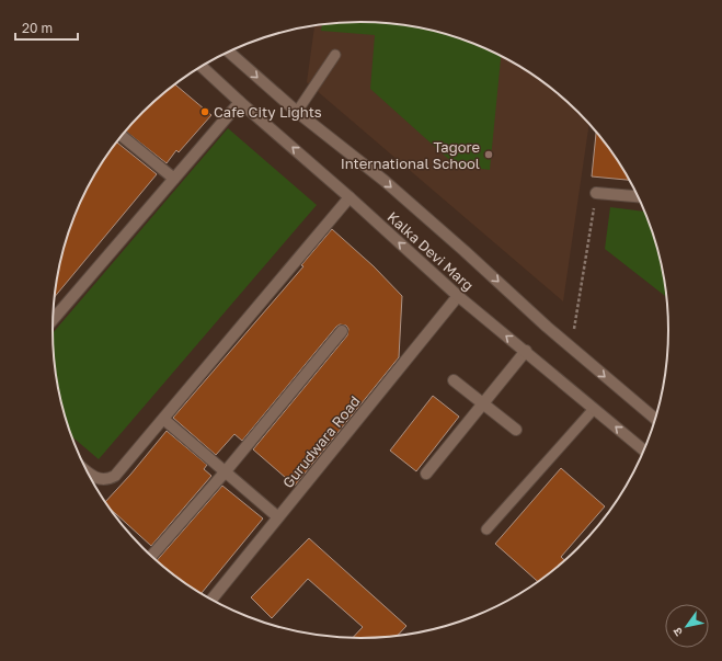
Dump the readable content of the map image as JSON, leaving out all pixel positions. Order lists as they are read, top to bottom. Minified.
{"streets":{"street":["Kalka Devi Marg","Gurudwara Road"]},"crossings":[["Kalka Devi Marg","Gurudwara Road"]],"places":["Cafe City Lights","Tagore International School"],"scale_bar":"20 m","north":"bottom left"}
